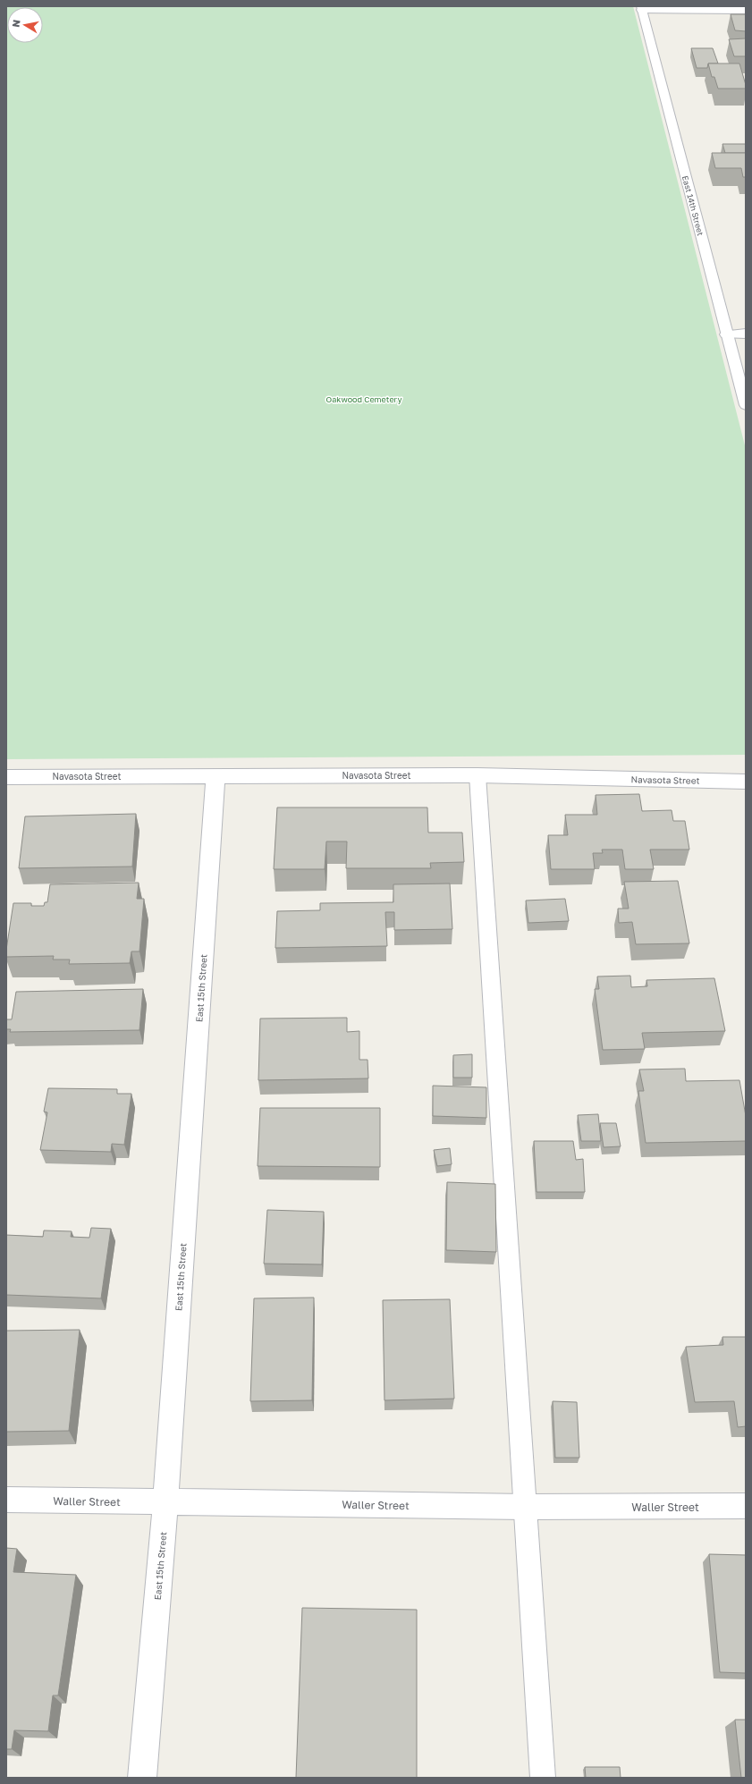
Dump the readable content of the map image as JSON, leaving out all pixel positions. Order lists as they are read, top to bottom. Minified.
{"streets":{"street":["Navasota Street","East 15th Street","Waller Street"],"lane":["East 14th Street"]},"crossings":[["Navasota Street","East 15th Street"],["East 15th Street","Waller Street"]],"parks":["Oakwood Cemetery"],"north":"left"}
